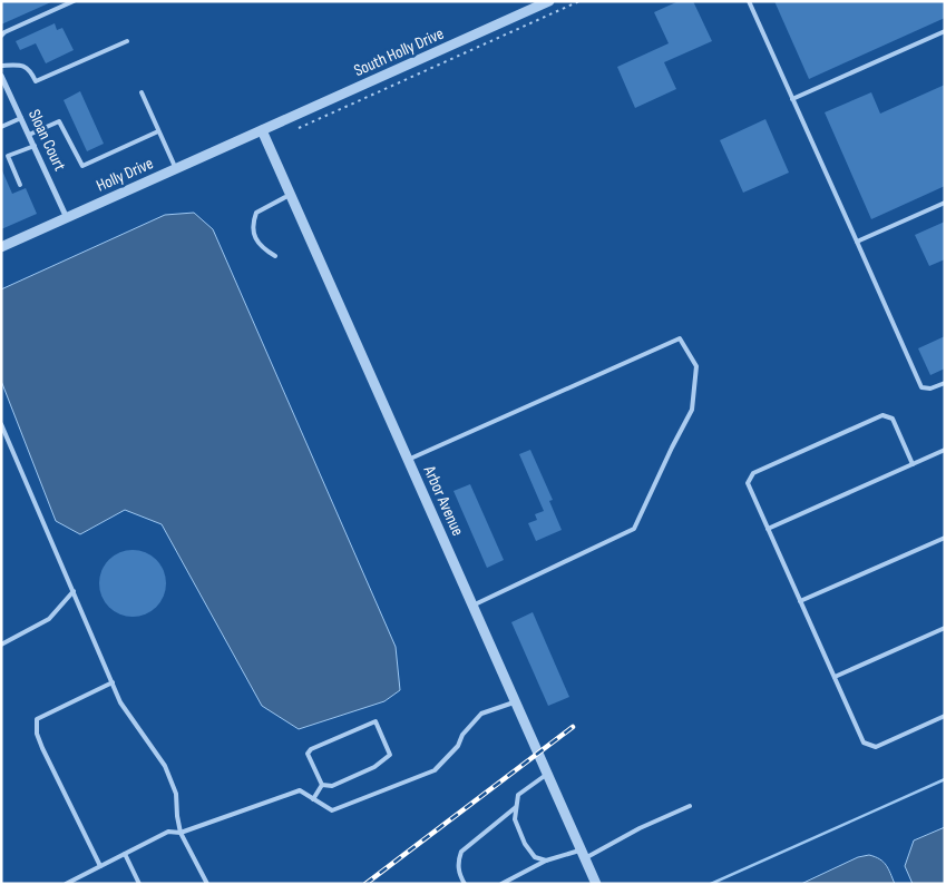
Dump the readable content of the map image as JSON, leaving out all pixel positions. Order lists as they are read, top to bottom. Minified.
{"streets":{"street":["South Holly Drive","Sloan Court","Holly Drive","Arbor Avenue"]},"crossings":[["South Holly Drive","Holly Drive"],["South Holly Drive","Arbor Avenue"],["Sloan Court","Holly Drive"],["Holly Drive","Arbor Avenue"]]}
